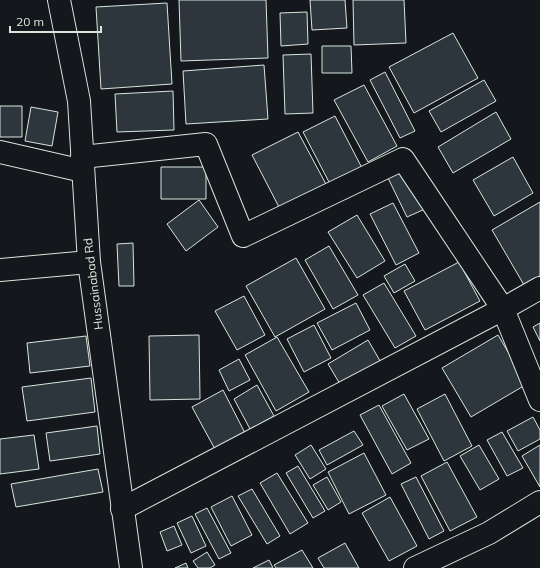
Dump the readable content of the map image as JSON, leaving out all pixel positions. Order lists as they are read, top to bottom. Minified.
{"streets":{"street":["Hussainabad Rd"]},"scale_bar":"20 m"}
